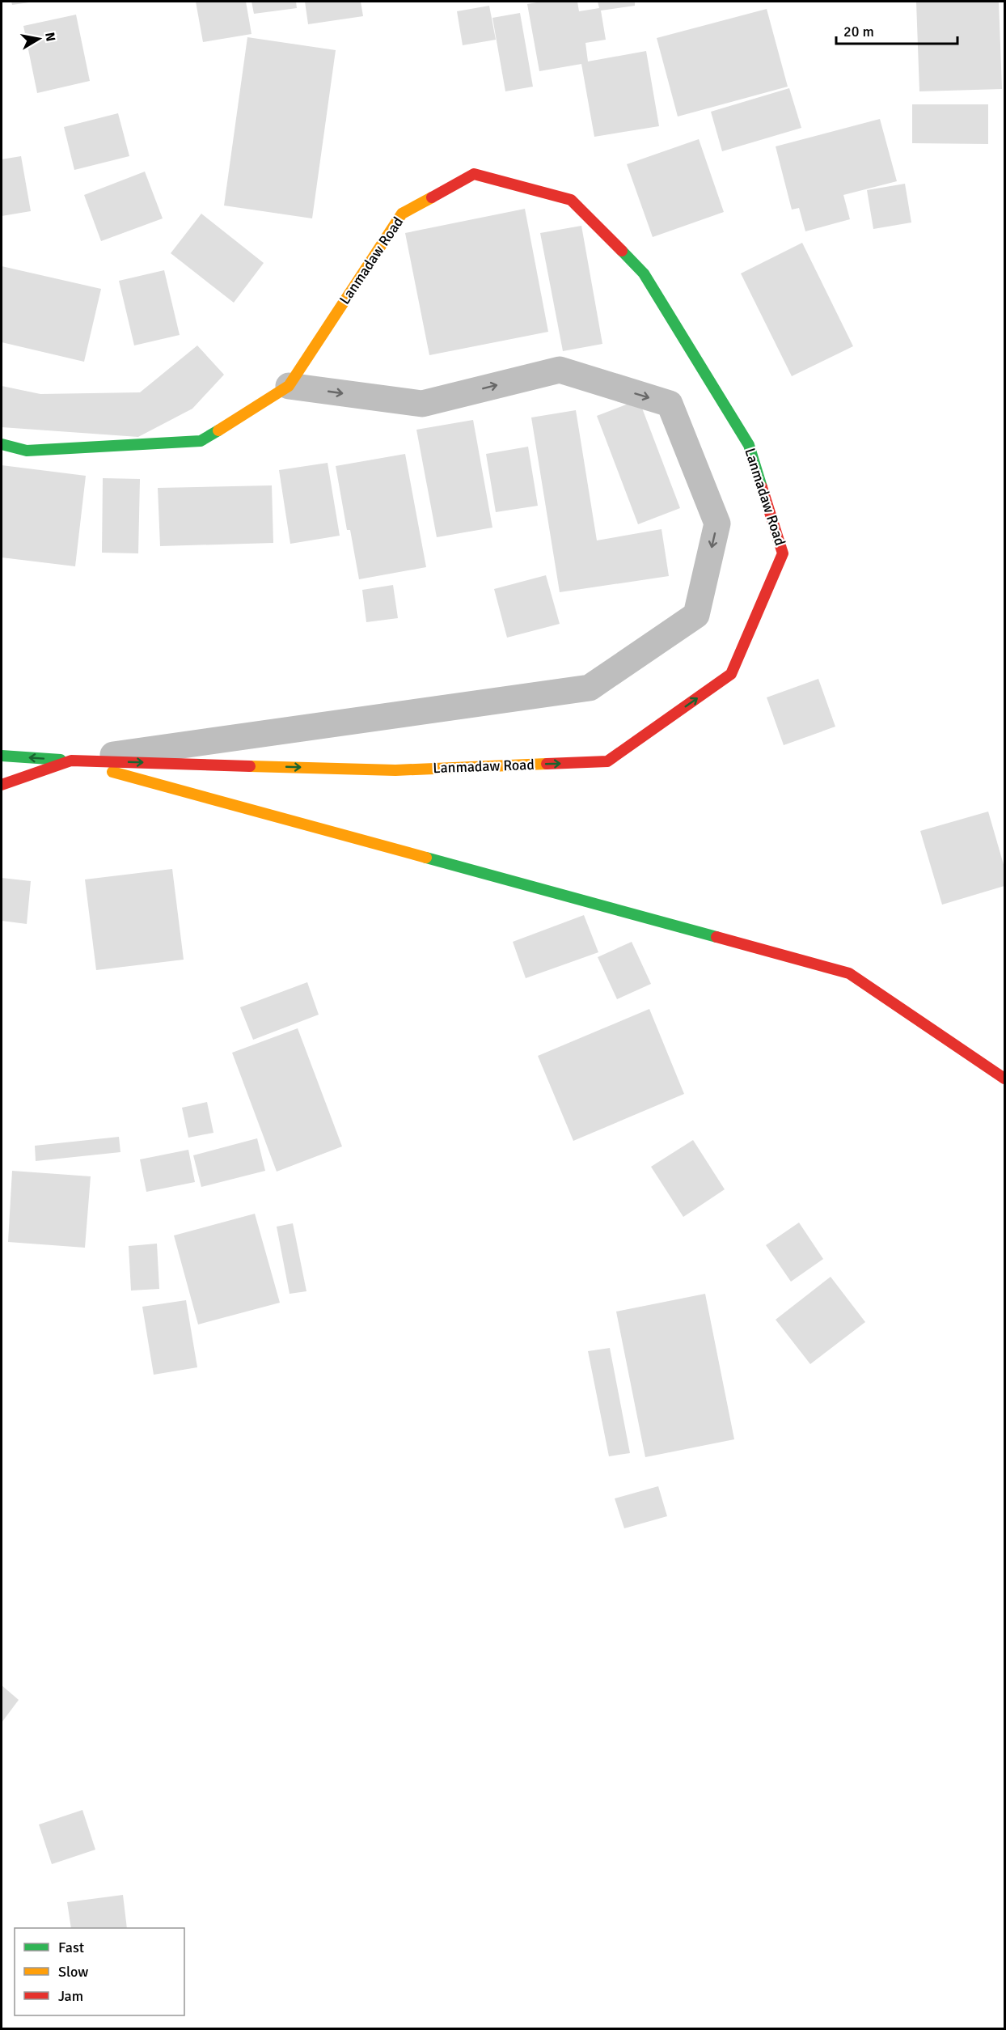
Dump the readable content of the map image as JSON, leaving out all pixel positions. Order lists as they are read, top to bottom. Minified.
{"streets":{"street":["Lanmadaw Road"]},"legend":["Fast","Slow","Jam"],"scale_bar":"20 m","north":"right"}
